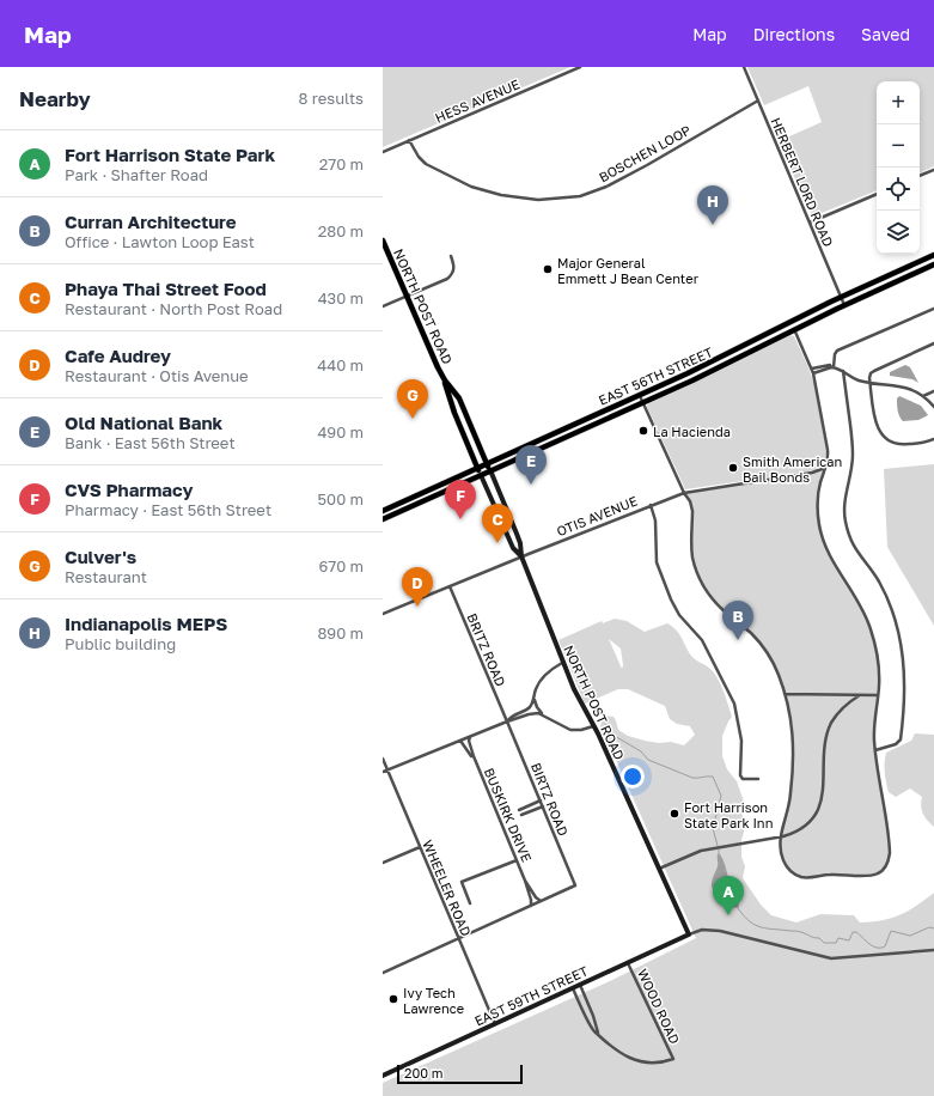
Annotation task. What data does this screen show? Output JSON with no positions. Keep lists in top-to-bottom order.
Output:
{
  "streets": {
    "main road": ["NORTH POST ROAD", "EAST 56TH STREET"],
    "street": [
      "HESS AVENUE",
      "BOSCHEN LOOP",
      "HERBERT LORD ROAD",
      "OTIS AVENUE",
      "BRITZ ROAD",
      "BIRTZ ROAD",
      "BUSKIRK DRIVE",
      "WHEELER ROAD",
      "EAST 59TH STREET",
      "WOOD ROAD"
    ]
  },
  "crossings": [
    ["HESS AVENUE", "BOSCHEN LOOP"],
    ["BOSCHEN LOOP", "HERBERT LORD ROAD"],
    ["HERBERT LORD ROAD", "EAST 56TH STREET"],
    ["NORTH POST ROAD", "EAST 56TH STREET"],
    ["NORTH POST ROAD", "OTIS AVENUE"],
    ["NORTH POST ROAD", "EAST 59TH STREET"],
    ["OTIS AVENUE", "BRITZ ROAD"],
    ["BRITZ ROAD", "BIRTZ ROAD"],
    ["BIRTZ ROAD", "BUSKIRK DRIVE"],
    ["WHEELER ROAD", "EAST 59TH STREET"],
    ["EAST 59TH STREET", "WOOD ROAD"]
  ],
  "places": [
    "Major General Emmett J Bean Center",
    "La Hacienda",
    "Smith American Bail Bonds",
    "Fort Harrison State Park Inn",
    "Ivy Tech Lawrence"
  ],
  "scale_bar": "200 m",
  "page": {
    "header": "Map",
    "nav": ["Map", "Directions", "Saved"],
    "heading": ["Nearby", "8 results"],
    "map_buttons": ["+", "−"],
    "list": [
      {
        "mark": "A",
        "name": "Fort Harrison State Park",
        "note": "Park · Shafter Road",
        "value": "270 m"
      },
      {
        "mark": "B",
        "name": "Curran Architecture",
        "note": "Office · Lawton Loop East",
        "value": "280 m"
      },
      {
        "mark": "C",
        "name": "Phaya Thai Street Food",
        "note": "Restaurant · North Post Road",
        "value": "430 m"
      },
      {
        "mark": "D",
        "name": "Cafe Audrey",
        "note": "Restaurant · Otis Avenue",
        "value": "440 m"
      },
      {
        "mark": "E",
        "name": "Old National Bank",
        "note": "Bank · East 56th Street",
        "value": "490 m"
      },
      {
        "mark": "F",
        "name": "CVS Pharmacy",
        "note": "Pharmacy · East 56th Street",
        "value": "500 m"
      },
      {
        "mark": "G",
        "name": "Culver's",
        "note": "Restaurant",
        "value": "670 m"
      },
      {
        "mark": "H",
        "name": "Indianapolis MEPS",
        "note": "Public building",
        "value": "890 m"
      }
    ],
    "pins": [
      "H",
      "G",
      "E",
      "F",
      "C",
      "D",
      "B",
      "A"
    ],
    "scale": "200 m"
  }
}
